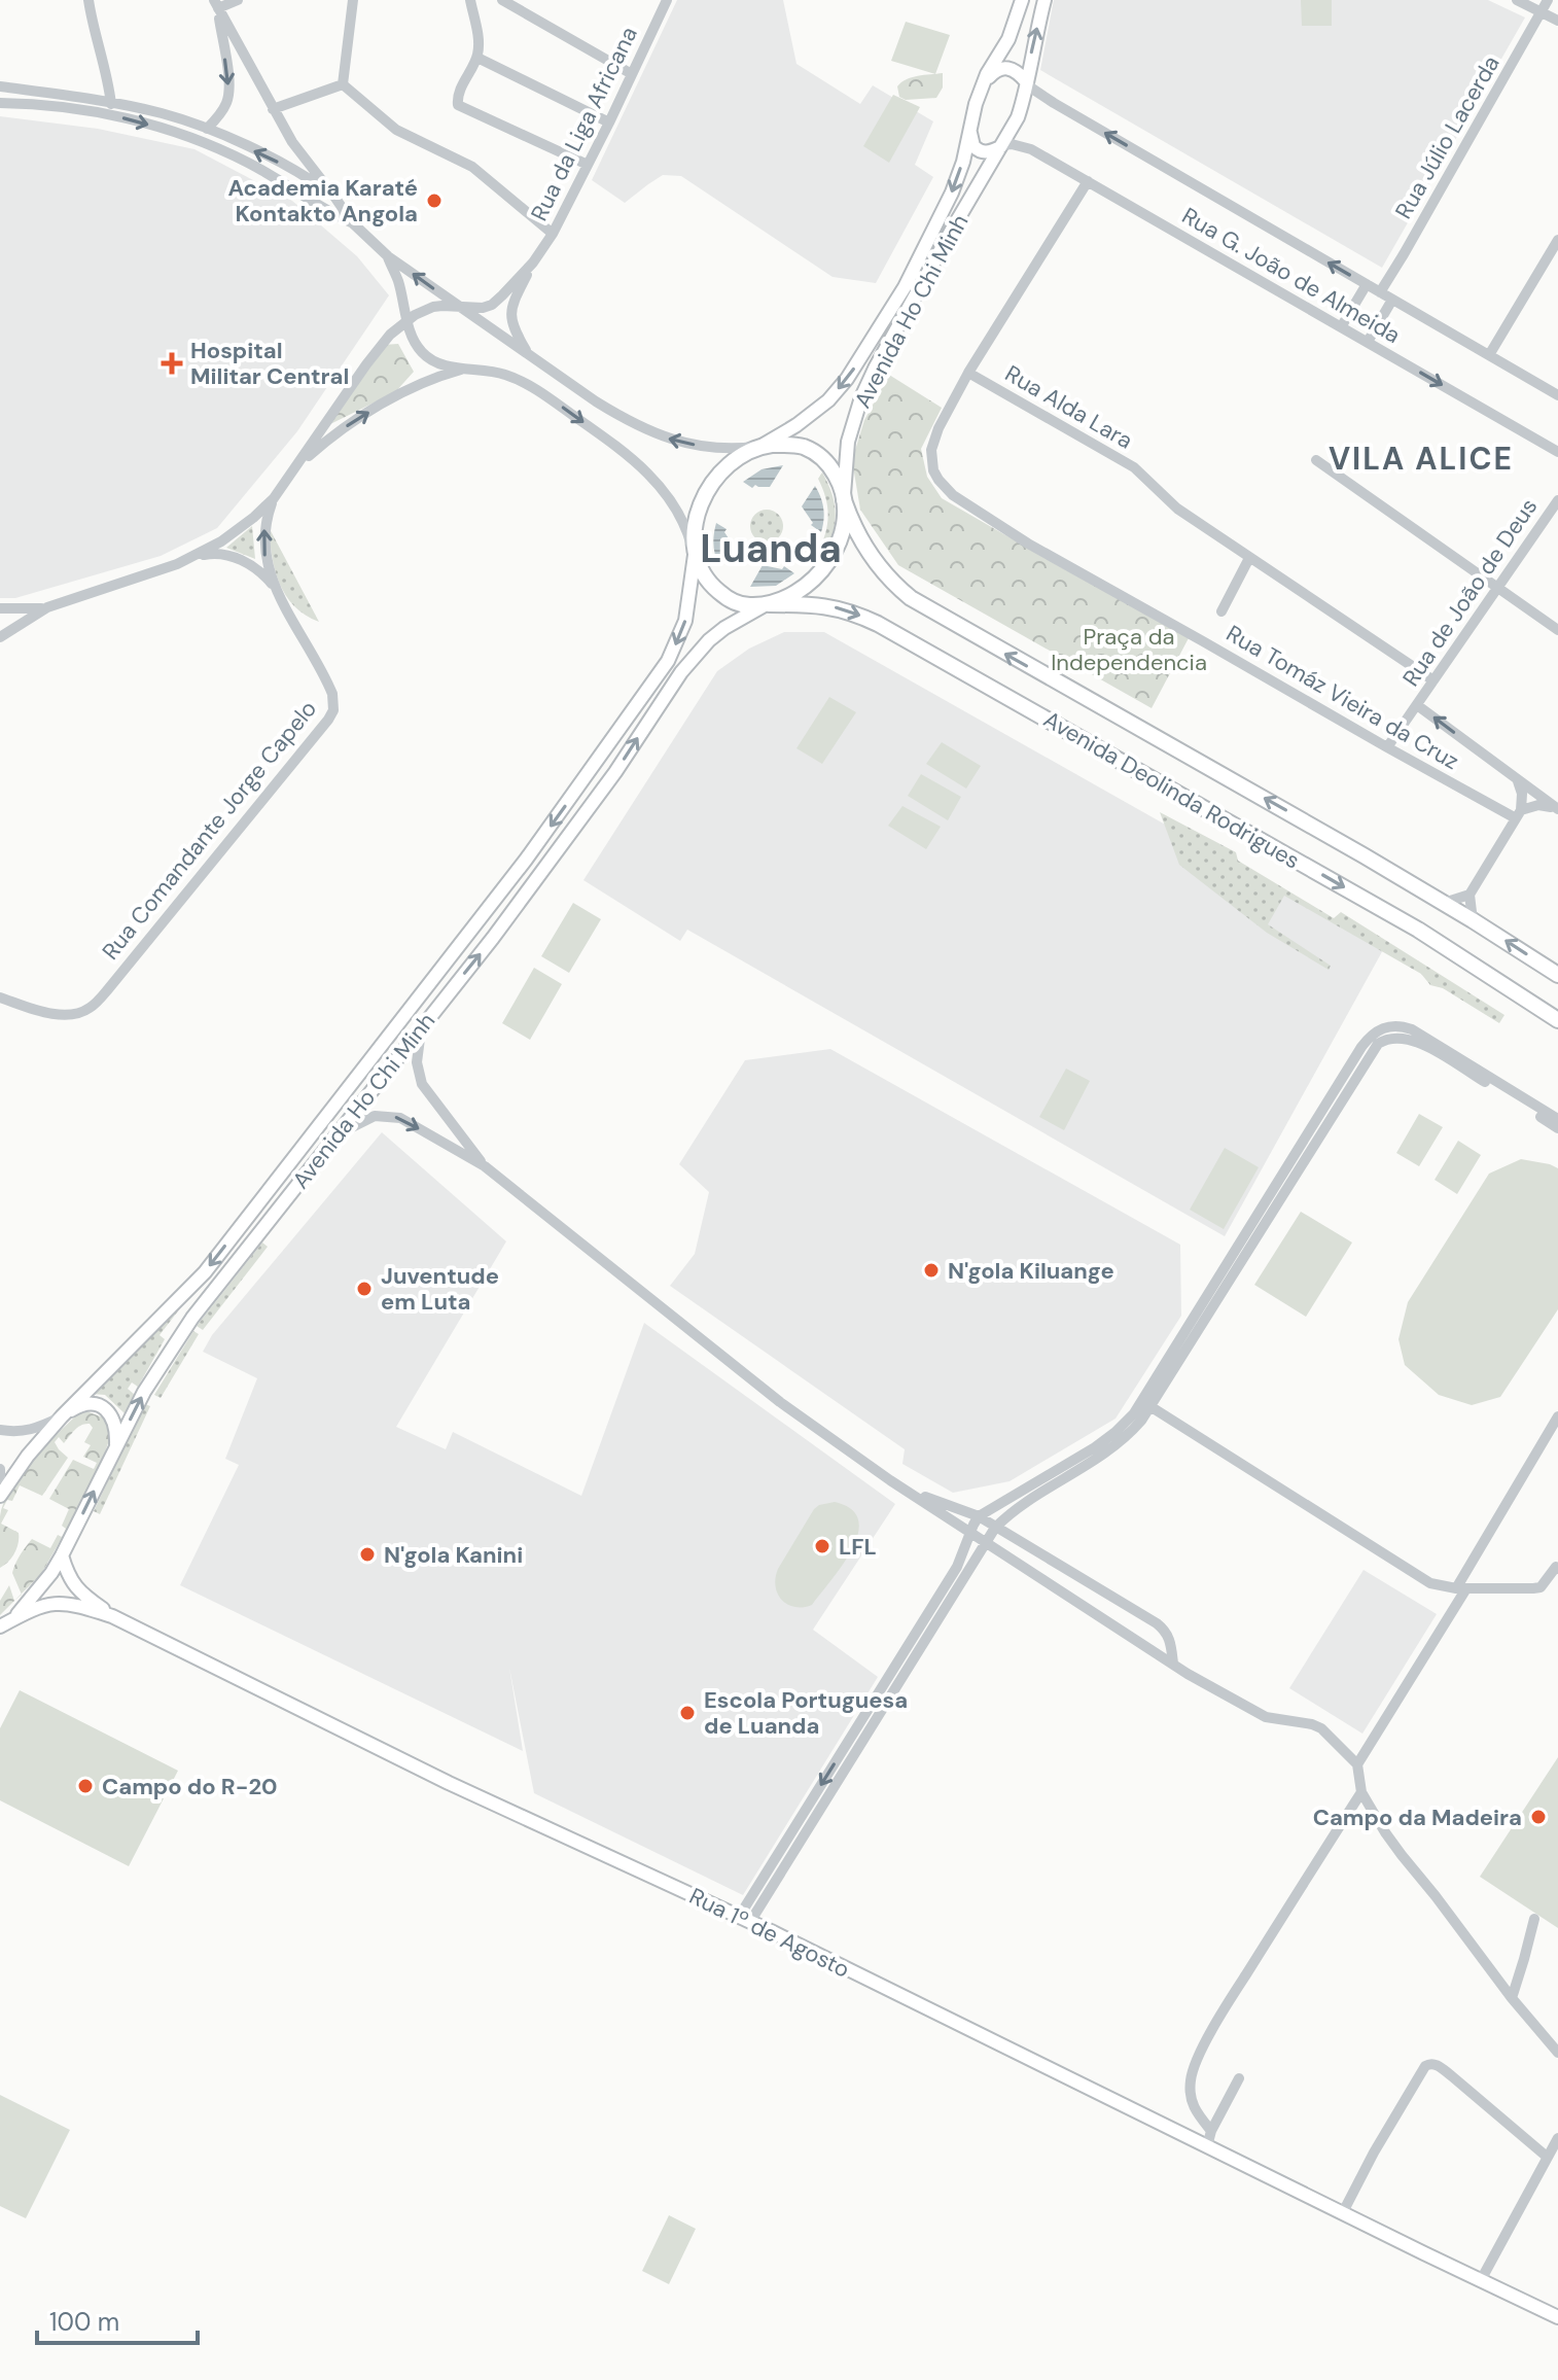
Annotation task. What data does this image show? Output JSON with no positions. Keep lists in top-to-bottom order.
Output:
{
  "streets": {
    "highway": ["Avenida Deolinda Rodrigues"],
    "main road": ["Avenida Ho Chi Minh", "Rua 1º de Agosto"],
    "street": [
      "Rua da Liga Africana",
      "Rua Júlio Lacerda",
      "Rua G. João de Almeida",
      "Rua Alda Lara",
      "Rua de João de Deus",
      "Rua Tomáz Vieira da Cruz",
      "Rua Comandante Jorge Capelo"
    ]
  },
  "crossings": [
    ["Rua Júlio Lacerda", "Rua G. João de Almeida"],
    ["Rua G. João de Almeida", "Avenida Ho Chi Minh"],
    ["Rua G. João de Almeida", "Rua Tomáz Vieira da Cruz"],
    ["Avenida Ho Chi Minh", "Avenida Deolinda Rodrigues"],
    ["Rua Alda Lara", "Rua de João de Deus"],
    ["Rua Alda Lara", "Rua Tomáz Vieira da Cruz"],
    ["Rua de João de Deus", "Rua Tomáz Vieira da Cruz"]
  ],
  "districts": ["VILA ALICE", "Luanda"],
  "parks": ["Praça da Independencia"],
  "places": {
    "other": [
      "Academia Karaté Kontakto Angola",
      "N'gola Kiluange",
      "Juventude em Luta",
      "LFL",
      "N'gola Kanini",
      "Escola Portuguesa de Luanda",
      "Campo do R-20",
      "Campo da Madeira"
    ],
    "health": ["Hospital Militar Central"]
  },
  "scale_bar": "100 m"
}
